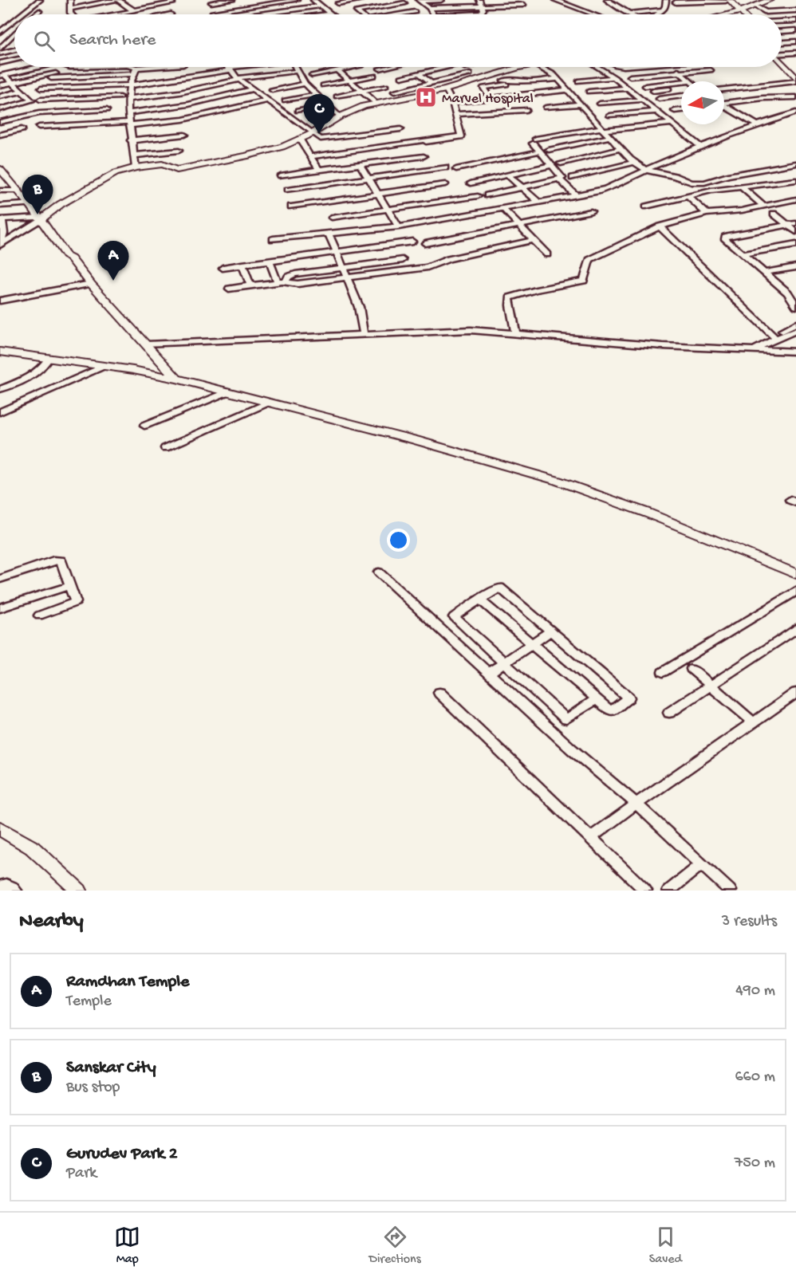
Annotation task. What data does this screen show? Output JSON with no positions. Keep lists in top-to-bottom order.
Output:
{
  "places": {
    "hospital": ["Marvel Hospital"]
  },
  "north": "left",
  "page": {
    "search": "Search here",
    "pins": ["C", "B", "A"],
    "heading": ["Nearby", "3 results"],
    "list": [
      {
        "mark": "A",
        "name": "Ramdhan Temple",
        "note": "Temple",
        "value": "490 m"
      },
      {
        "mark": "B",
        "name": "Sanskar City",
        "note": "Bus stop",
        "value": "660 m"
      },
      {
        "mark": "C",
        "name": "Gurudev Park 2",
        "note": "Park",
        "value": "750 m"
      }
    ],
    "nav": ["Map", "Directions", "Saved"]
  }
}
